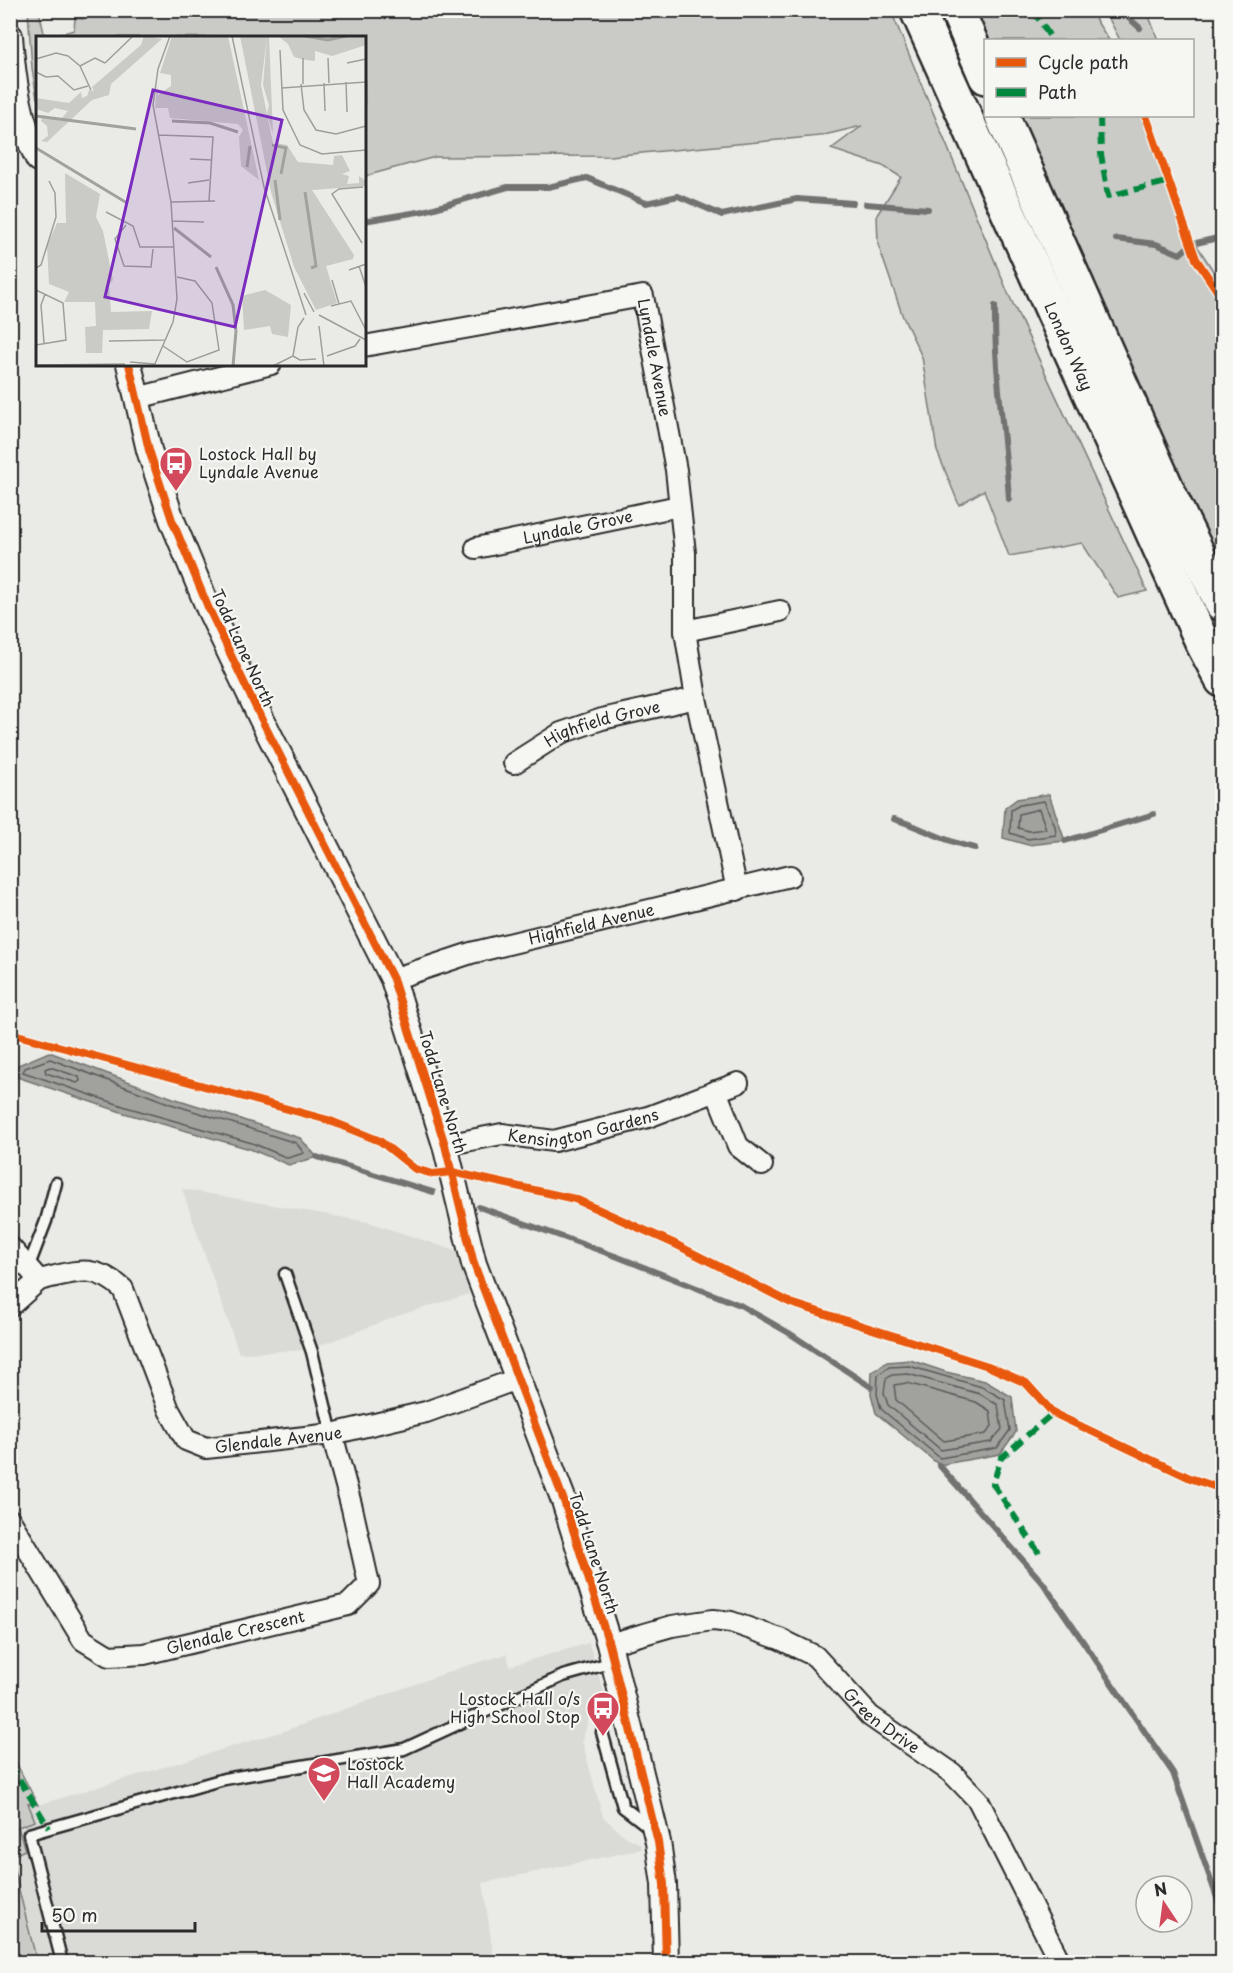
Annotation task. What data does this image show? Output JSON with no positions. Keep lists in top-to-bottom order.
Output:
{
  "streets": {
    "highway": ["London Way"],
    "street": [
      "Lyndale Avenue",
      "Lyndale Grove",
      "Todd Lane North",
      "Highfield Grove",
      "Highfield Avenue",
      "Kensington Gardens",
      "Glendale Avenue",
      "Glendale Crescent",
      "Green Drive"
    ]
  },
  "crossings": [
    ["Lyndale Avenue", "Lyndale Grove"],
    ["Lyndale Avenue", "Highfield Grove"],
    ["Lyndale Avenue", "Highfield Avenue"],
    ["Todd Lane North", "Highfield Avenue"],
    ["Todd Lane North", "Kensington Gardens"],
    ["Todd Lane North", "Glendale Avenue"],
    ["Todd Lane North", "Green Drive"],
    ["Glendale Avenue", "Glendale Crescent"]
  ],
  "places": {
    "bus stop": ["Lostock Hall by Lyndale Avenue", "Lostock Hall o/s High School Stop"],
    "school or university": ["Lostock Hall Academy"]
  },
  "legend": ["Cycle path", "Path"],
  "scale_bar": "50 m",
  "north": "top"
}
